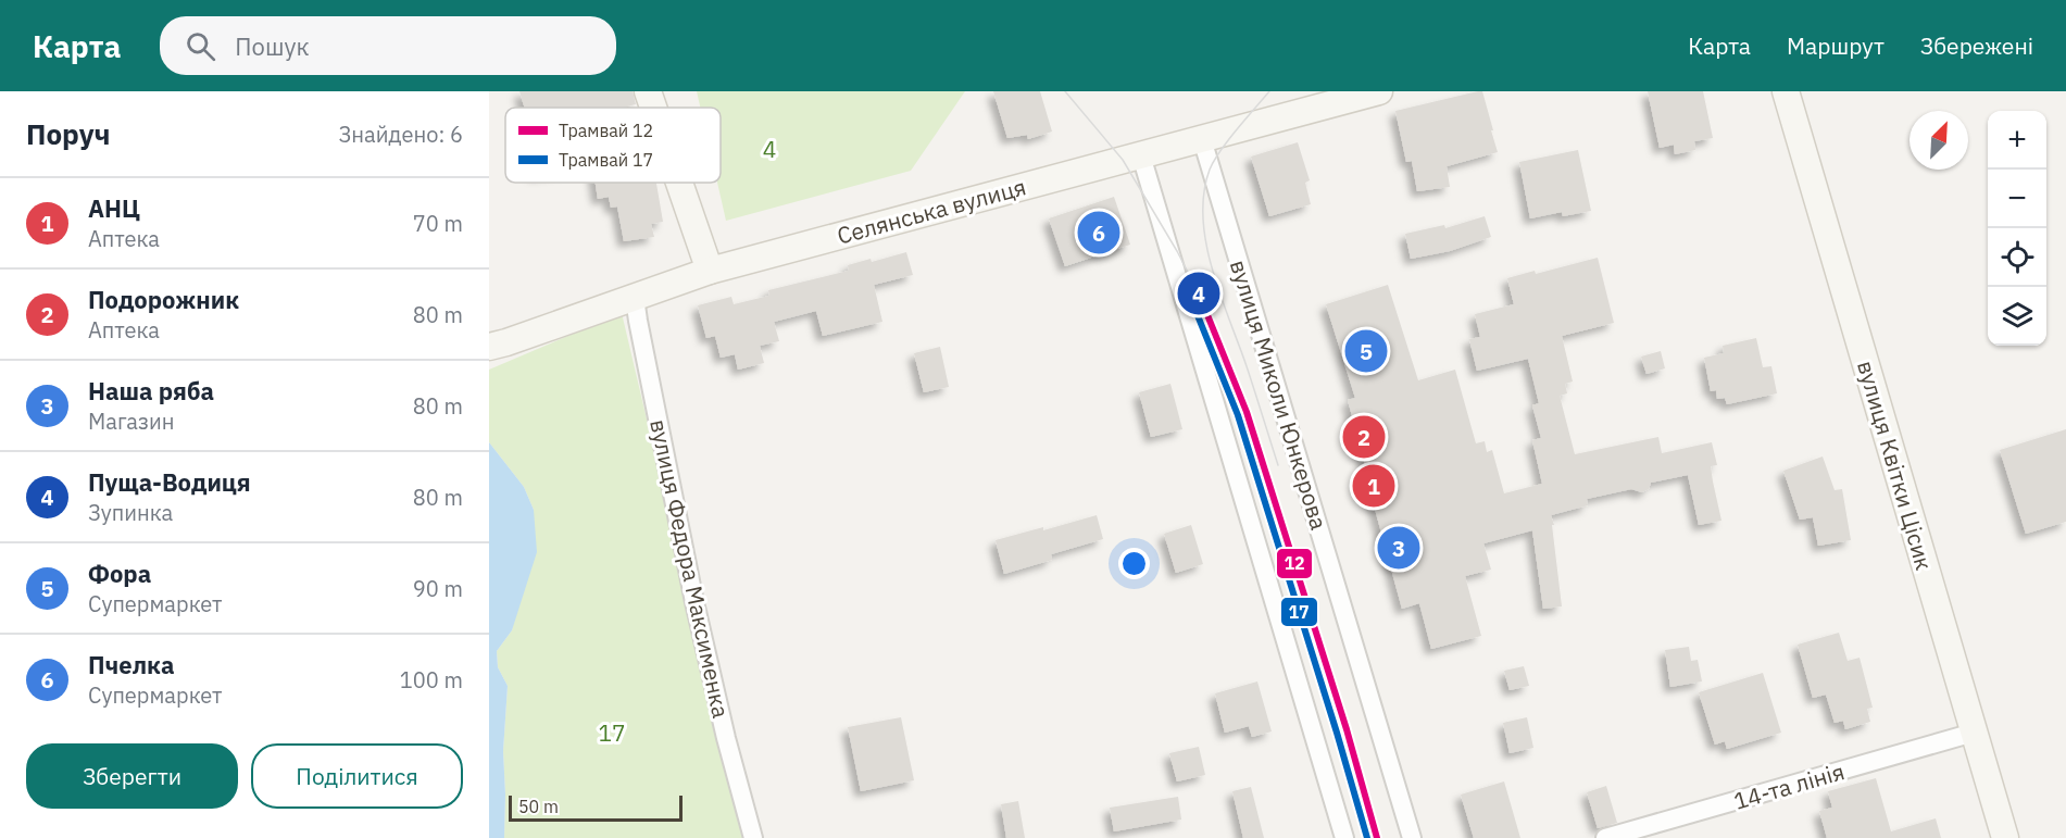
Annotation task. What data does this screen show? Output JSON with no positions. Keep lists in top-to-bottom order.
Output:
{
  "streets": {
    "street": [
      "Селянська вулиця",
      "вулиця Миколи Юнкерова",
      "вулиця Квітки Цісик",
      "вулиця Федора Максименка",
      "14-та лінія"
    ]
  },
  "crossings": [
    ["Селянська вулиця", "вулиця Миколи Юнкерова"],
    ["Селянська вулиця", "вулиця Федора Максименка"],
    ["вулиця Квітки Цісик", "14-та лінія"]
  ],
  "parks": ["4", "17"],
  "lines": ["tram line 12", "tram line 17"],
  "legend": ["Трамвай 12", "Трамвай 17"],
  "scale_bar": "50 m",
  "north": "top right",
  "page": {
    "header": "Карта",
    "search": "Пошук",
    "nav": ["Карта", "Маршрут", "Збережені"],
    "heading": ["Поруч", "Знайдено: 6"],
    "map_buttons": ["+", "−"],
    "list": [
      {
        "mark": "1",
        "name": "АНЦ",
        "note": "Аптека",
        "value": "70 m"
      },
      {
        "mark": "2",
        "name": "Подорожник",
        "note": "Аптека",
        "value": "80 m"
      },
      {
        "mark": "3",
        "name": "Наша ряба",
        "note": "Магазин",
        "value": "80 m"
      },
      {
        "mark": "4",
        "name": "Пуща-Водиця",
        "note": "Зупинка",
        "value": "80 m"
      },
      {
        "mark": "5",
        "name": "Фора",
        "note": "Супермаркет",
        "value": "90 m"
      },
      {
        "mark": "6",
        "name": "Пчелка",
        "note": "Супермаркет",
        "value": "100 m"
      }
    ],
    "pins": [
      "6",
      "4",
      "5",
      "2",
      "1",
      "3"
    ],
    "buttons": ["Зберегти", "Поділитися"],
    "scale": "50 m"
  }
}
